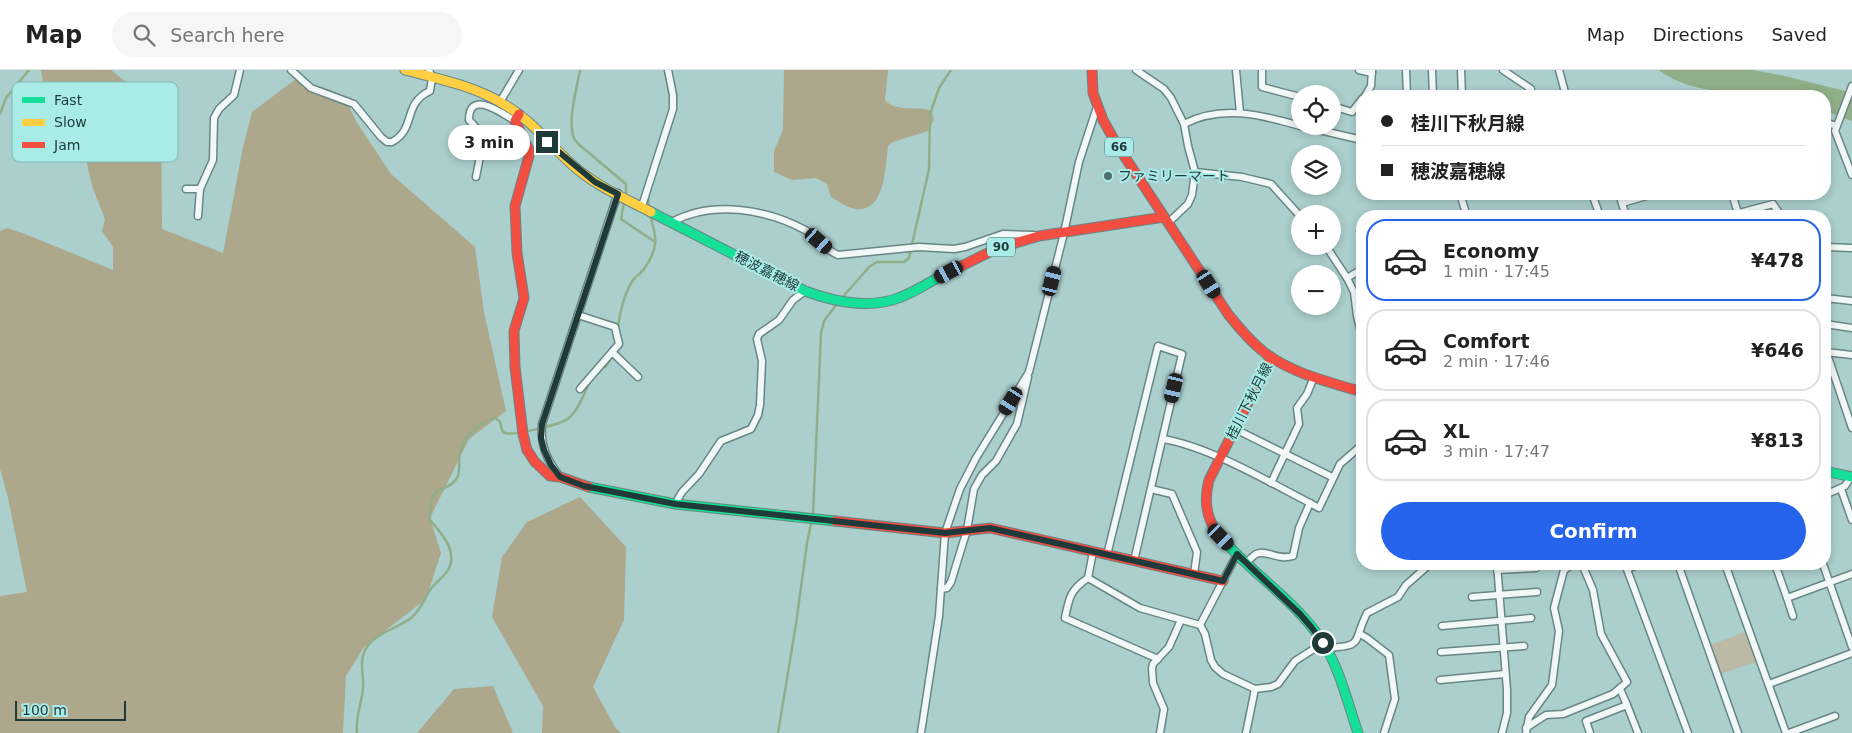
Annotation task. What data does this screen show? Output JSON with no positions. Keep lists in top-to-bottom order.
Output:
{
  "streets": {
    "main road": [
      "66",
      "90",
      "穂波嘉穂線",
      "桂川下秋月線"
    ]
  },
  "crossings": [
    ["穂波嘉穂線", "桂川下秋月線"]
  ],
  "places": ["ファミリーマート"],
  "legend": ["Fast", "Slow", "Jam"],
  "scale_bar": "100 m",
  "page": {
    "header": "Map",
    "search": "Search here",
    "nav": ["Map", "Directions", "Saved"],
    "map_buttons": ["+", "−"],
    "banner": ["桂川下秋月線", "穂波嘉穂線"],
    "bubble": "3 min",
    "list": [
      {
        "name": "Economy",
        "note": "1 min · 17:45",
        "value": "¥478"
      },
      {
        "name": "Comfort",
        "note": "2 min · 17:46",
        "value": "¥646"
      },
      {
        "name": "XL",
        "note": "3 min · 17:47",
        "value": "¥813"
      }
    ],
    "buttons": "Confirm",
    "scale": "100 m"
  }
}
